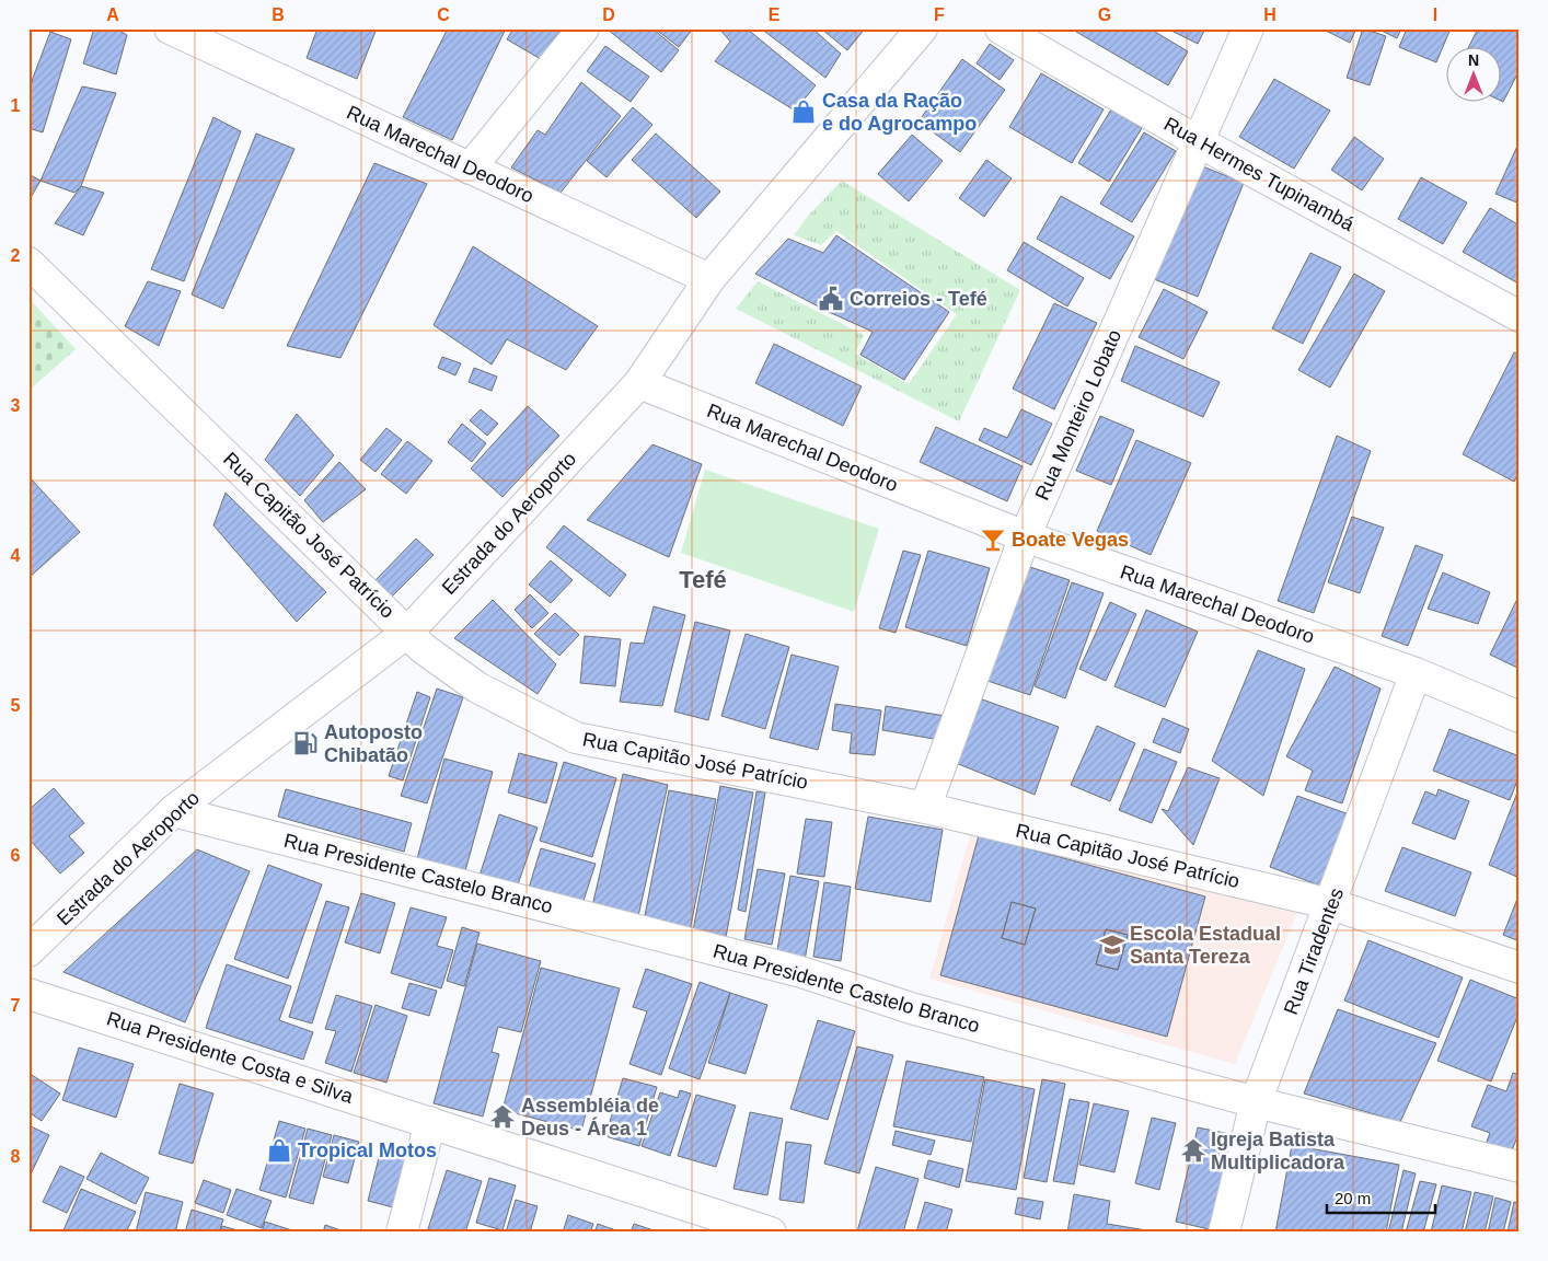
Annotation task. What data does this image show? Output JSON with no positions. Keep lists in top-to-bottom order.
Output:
{
  "streets": {
    "street": [
      "Rua Marechal Deodoro",
      "Rua Hermes Tupinambá",
      "Rua Monteiro Lobato",
      "Estrada do Aeroporto",
      "Rua Capitão José Patrício",
      "Rua Presidente Castelo Branco",
      "Rua Tiradentes",
      "Rua Presidente Costa e Silva"
    ]
  },
  "crossings": [
    ["Rua Marechal Deodoro", "Rua Monteiro Lobato"],
    ["Rua Marechal Deodoro", "Estrada do Aeroporto"],
    ["Rua Marechal Deodoro", "Rua Tiradentes"],
    ["Rua Hermes Tupinambá", "Rua Monteiro Lobato"],
    ["Rua Monteiro Lobato", "Rua Capitão José Patrício"],
    ["Estrada do Aeroporto", "Rua Capitão José Patrício"],
    ["Estrada do Aeroporto", "Rua Presidente Castelo Branco"],
    ["Rua Capitão José Patrício", "Rua Tiradentes"],
    ["Rua Presidente Castelo Branco", "Rua Tiradentes"]
  ],
  "districts": ["Tefé"],
  "places": {
    "shop": ["Casa da Ração e do Agrocampo", "Tropical Motos"],
    "public building": ["Correios - Tefé"],
    "bar": ["Boate Vegas"],
    "fuel station": ["Autoposto Chibatão"],
    "school or university": ["Escola Estadual Santa Tereza"],
    "temple": ["Assembléia de Deus - Área 1", "Igreja Batista Multiplicadora"]
  },
  "scale_bar": "20 m",
  "north": "top",
  "grid": {
    "columns": [
      "A",
      "B",
      "C",
      "D",
      "E",
      "F",
      "G",
      "H",
      "I"
    ],
    "rows": [
      "1",
      "2",
      "3",
      "4",
      "5",
      "6",
      "7",
      "8"
    ]
  }
}
